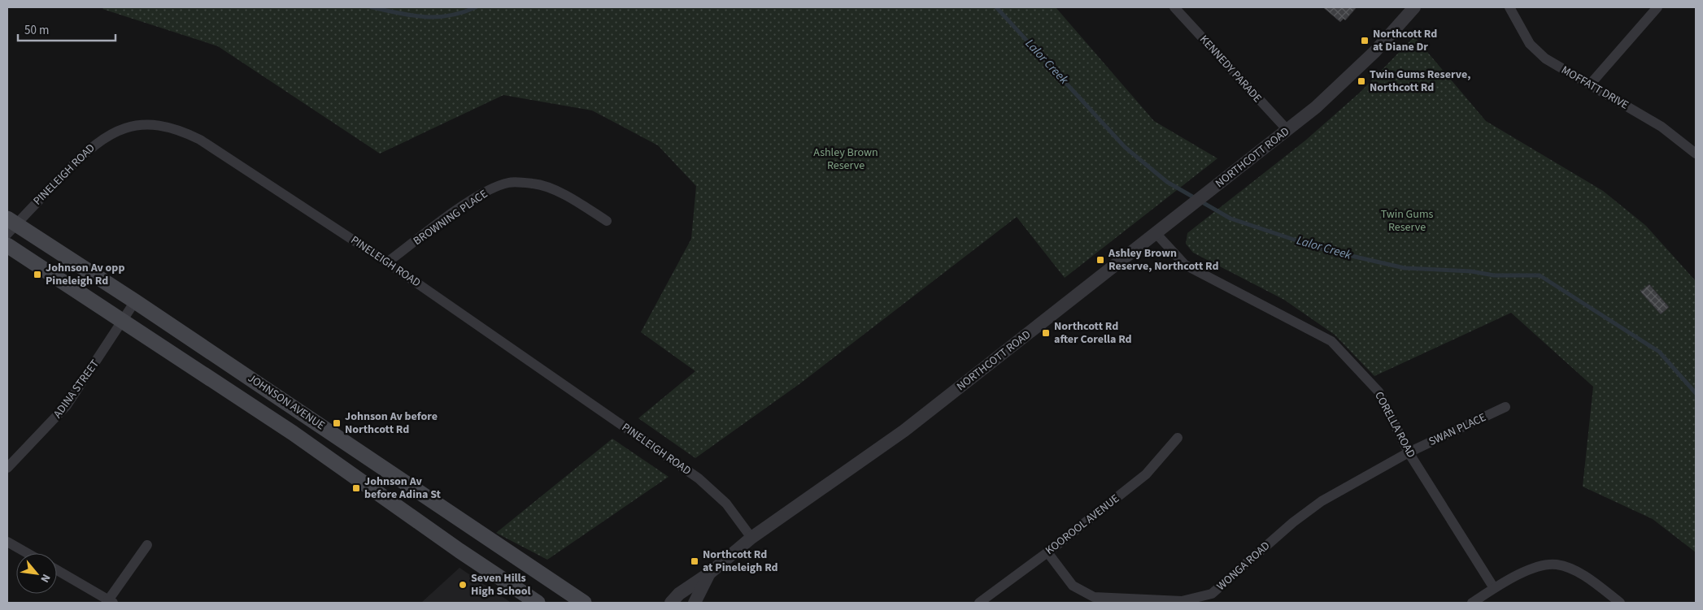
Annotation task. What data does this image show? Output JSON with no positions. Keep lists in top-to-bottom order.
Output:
{
  "streets": {
    "main road": ["JOHNSON AVENUE"],
    "street": [
      "KENNEDY PARADE",
      "MOFFATT DRIVE",
      "NORTHCOTT ROAD",
      "PINELEIGH ROAD",
      "BROWNING PLACE",
      "ADINA STREET",
      "CORELLA ROAD",
      "SWAN PLACE",
      "KOOROOL AVENUE",
      "WONGA ROAD"
    ]
  },
  "crossings": [
    ["KENNEDY PARADE", "NORTHCOTT ROAD"],
    ["NORTHCOTT ROAD", "PINELEIGH ROAD"],
    ["NORTHCOTT ROAD", "CORELLA ROAD"],
    ["PINELEIGH ROAD", "BROWNING PLACE"],
    ["PINELEIGH ROAD", "JOHNSON AVENUE"],
    ["ADINA STREET", "JOHNSON AVENUE"],
    ["CORELLA ROAD", "SWAN PLACE"],
    ["CORELLA ROAD", "WONGA ROAD"],
    ["SWAN PLACE", "WONGA ROAD"],
    ["KOOROOL AVENUE", "WONGA ROAD"]
  ],
  "water": ["Lalor Creek"],
  "parks": ["Ashley Brown Reserve", "Twin Gums Reserve"],
  "places": {
    "transit": [
      "Northcott Rd at Diane Dr",
      "Twin Gums Reserve, Northcott Rd",
      "Ashley Brown Reserve, Northcott Rd",
      "Johnson Av opp Pineleigh Rd",
      "Northcott Rd after Corella Rd",
      "Johnson Av before Northcott Rd",
      "Johnson Av before Adina St",
      "Northcott Rd at Pineleigh Rd"
    ],
    "other": ["Seven Hills High School"]
  },
  "scale_bar": "50 m",
  "north": "bottom right"
}
